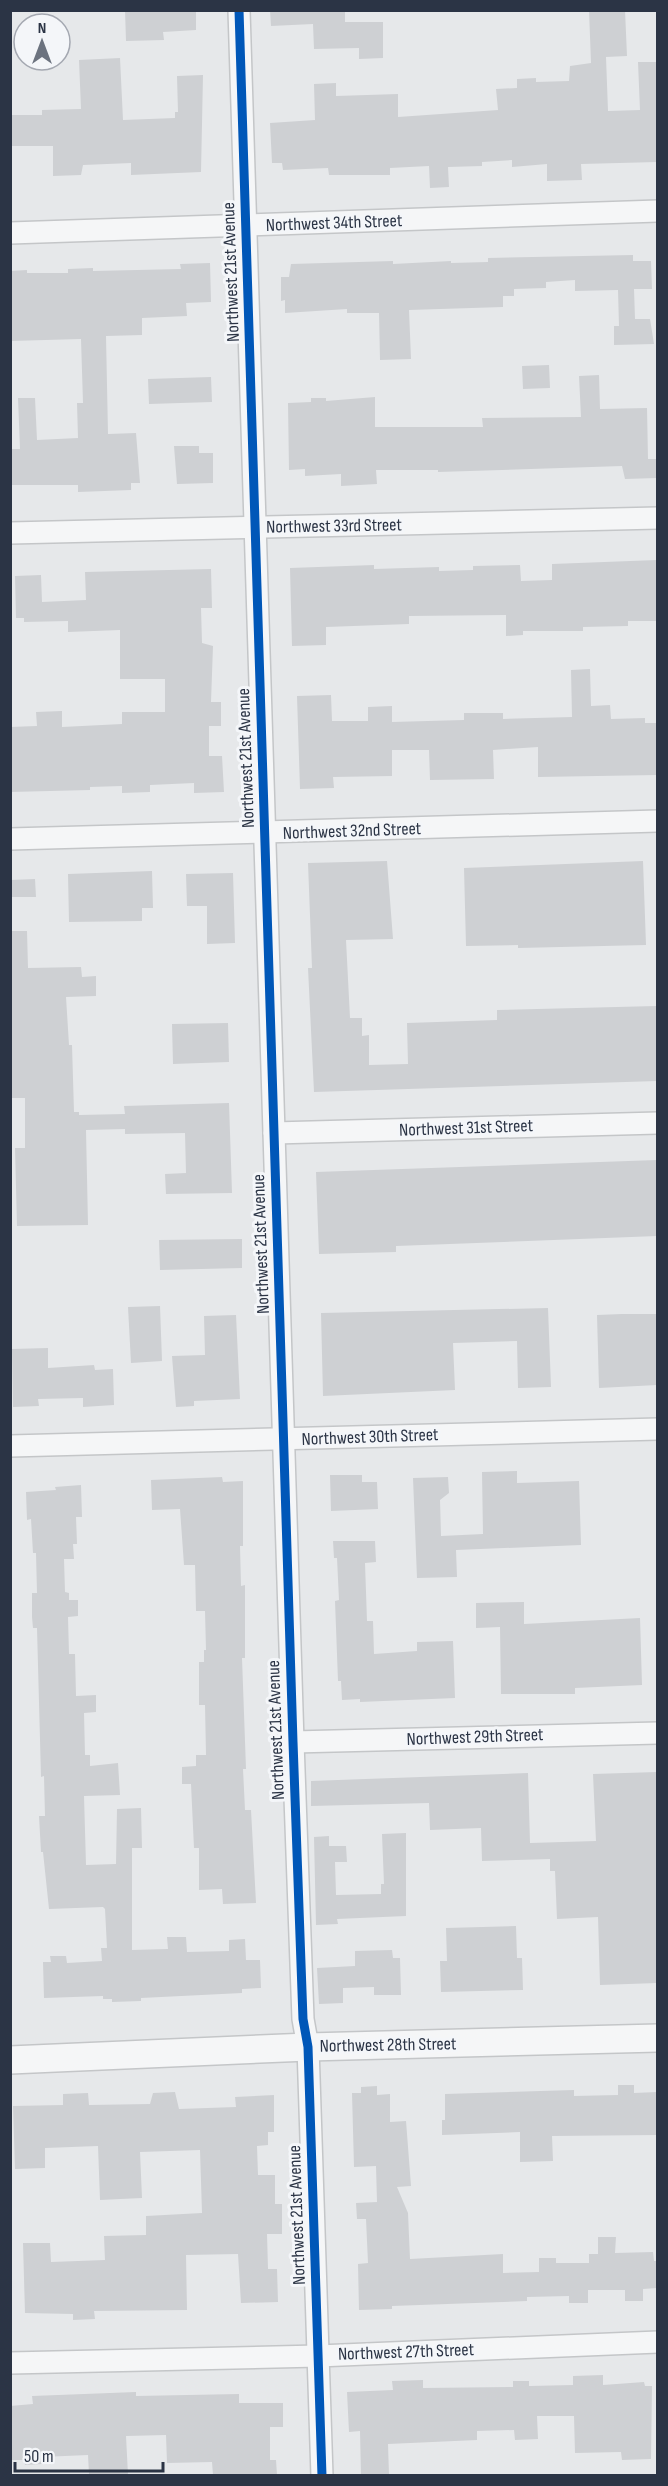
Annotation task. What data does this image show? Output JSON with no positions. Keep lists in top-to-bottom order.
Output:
{
  "streets": {
    "street": [
      "Northwest 34th Street",
      "Northwest 21st Avenue",
      "Northwest 33rd Street",
      "Northwest 32nd Street",
      "Northwest 31st Street",
      "Northwest 30th Street",
      "Northwest 29th Street",
      "Northwest 28th Street",
      "Northwest 27th Street"
    ]
  },
  "crossings": [
    ["Northwest 34th Street", "Northwest 21st Avenue"],
    ["Northwest 21st Avenue", "Northwest 33rd Street"],
    ["Northwest 21st Avenue", "Northwest 32nd Street"],
    ["Northwest 21st Avenue", "Northwest 31st Street"],
    ["Northwest 21st Avenue", "Northwest 30th Street"],
    ["Northwest 21st Avenue", "Northwest 29th Street"],
    ["Northwest 21st Avenue", "Northwest 28th Street"],
    ["Northwest 21st Avenue", "Northwest 27th Street"]
  ],
  "scale_bar": "50 m",
  "north": "top"
}
